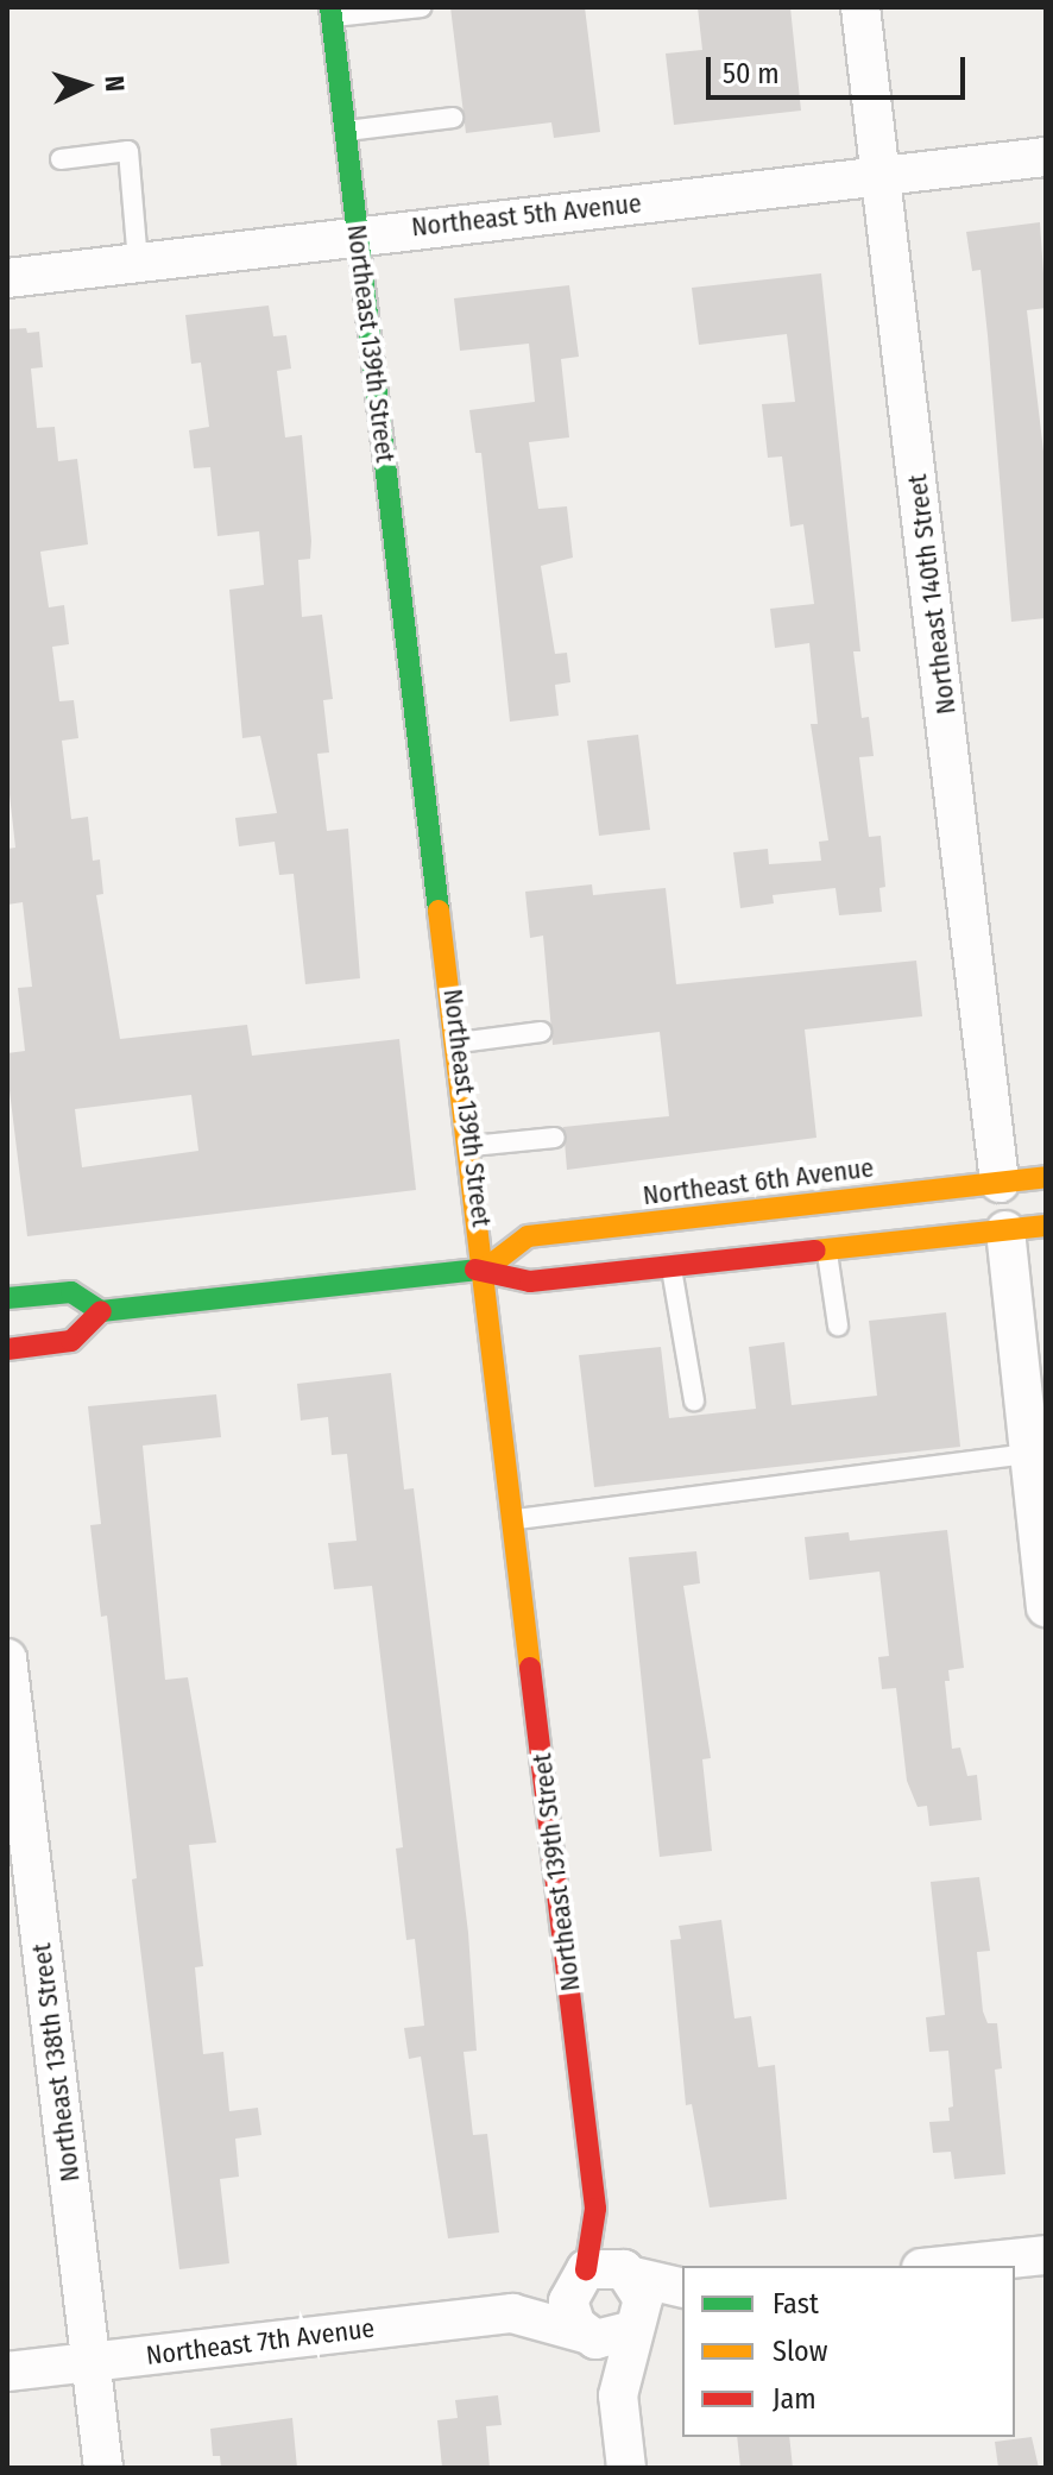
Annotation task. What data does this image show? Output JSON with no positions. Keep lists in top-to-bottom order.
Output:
{
  "streets": {
    "street": [
      "Northeast 5th Avenue",
      "Northeast 139th Street",
      "Northeast 140th Street",
      "Northeast 6th Avenue",
      "Northeast 138th Street",
      "Northeast 7th Avenue"
    ]
  },
  "crossings": [
    ["Northeast 5th Avenue", "Northeast 139th Street"],
    ["Northeast 5th Avenue", "Northeast 140th Street"],
    ["Northeast 139th Street", "Northeast 6th Avenue"],
    ["Northeast 139th Street", "Northeast 7th Avenue"],
    ["Northeast 140th Street", "Northeast 6th Avenue"],
    ["Northeast 138th Street", "Northeast 7th Avenue"]
  ],
  "legend": ["Fast", "Slow", "Jam"],
  "scale_bar": "50 m",
  "north": "right"
}
